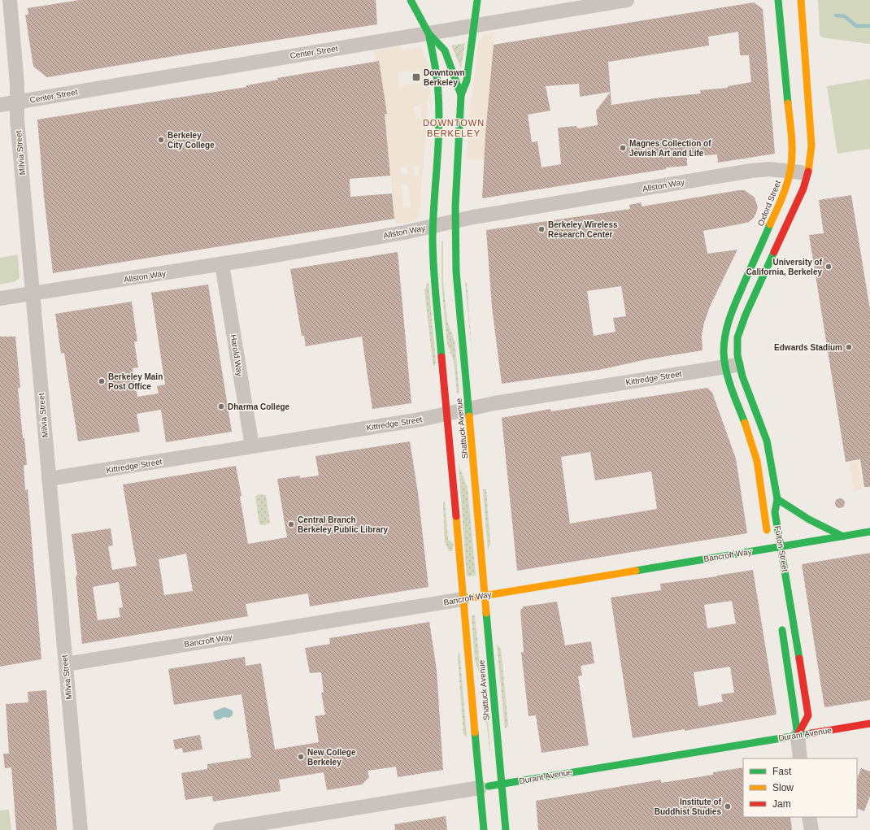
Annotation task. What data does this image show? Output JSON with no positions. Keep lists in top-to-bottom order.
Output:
{
  "streets": {
    "main road": [
      "Oxford Street",
      "Shattuck Avenue",
      "Fulton Street",
      "Bancroft Way",
      "Durant Avenue"
    ],
    "street": [
      "Center Street",
      "Milvia Street",
      "Allston Way",
      "Harold Way",
      "Kittredge Street"
    ]
  },
  "crossings": [
    ["Center Street", "Milvia Street"],
    ["Center Street", "Shattuck Avenue"],
    ["Milvia Street", "Allston Way"],
    ["Milvia Street", "Kittredge Street"],
    ["Milvia Street", "Bancroft Way"],
    ["Allston Way", "Oxford Street"],
    ["Allston Way", "Harold Way"],
    ["Allston Way", "Shattuck Avenue"],
    ["Oxford Street", "Kittredge Street"],
    ["Oxford Street", "Fulton Street"],
    ["Harold Way", "Kittredge Street"],
    ["Kittredge Street", "Shattuck Avenue"],
    ["Kittredge Street", "Fulton Street"],
    ["Shattuck Avenue", "Bancroft Way"],
    ["Shattuck Avenue", "Durant Avenue"],
    ["Fulton Street", "Bancroft Way"],
    ["Fulton Street", "Durant Avenue"]
  ],
  "districts": ["DOWNTOWN BERKELEY"],
  "places": {
    "transit": ["Downtown Berkeley"],
    "other": [
      "Berkeley City College",
      "Magnes Collection of Jewish Art and Life",
      "Berkeley Wireless Research Center",
      "University of California, Berkeley",
      "Edwards Stadium",
      "Berkeley Main Post Office",
      "Dharma College",
      "Central Branch Berkeley Public Library",
      "New College Berkeley",
      "Institute of Buddhist Studies"
    ]
  },
  "legend": ["Fast", "Slow", "Jam"]
}
